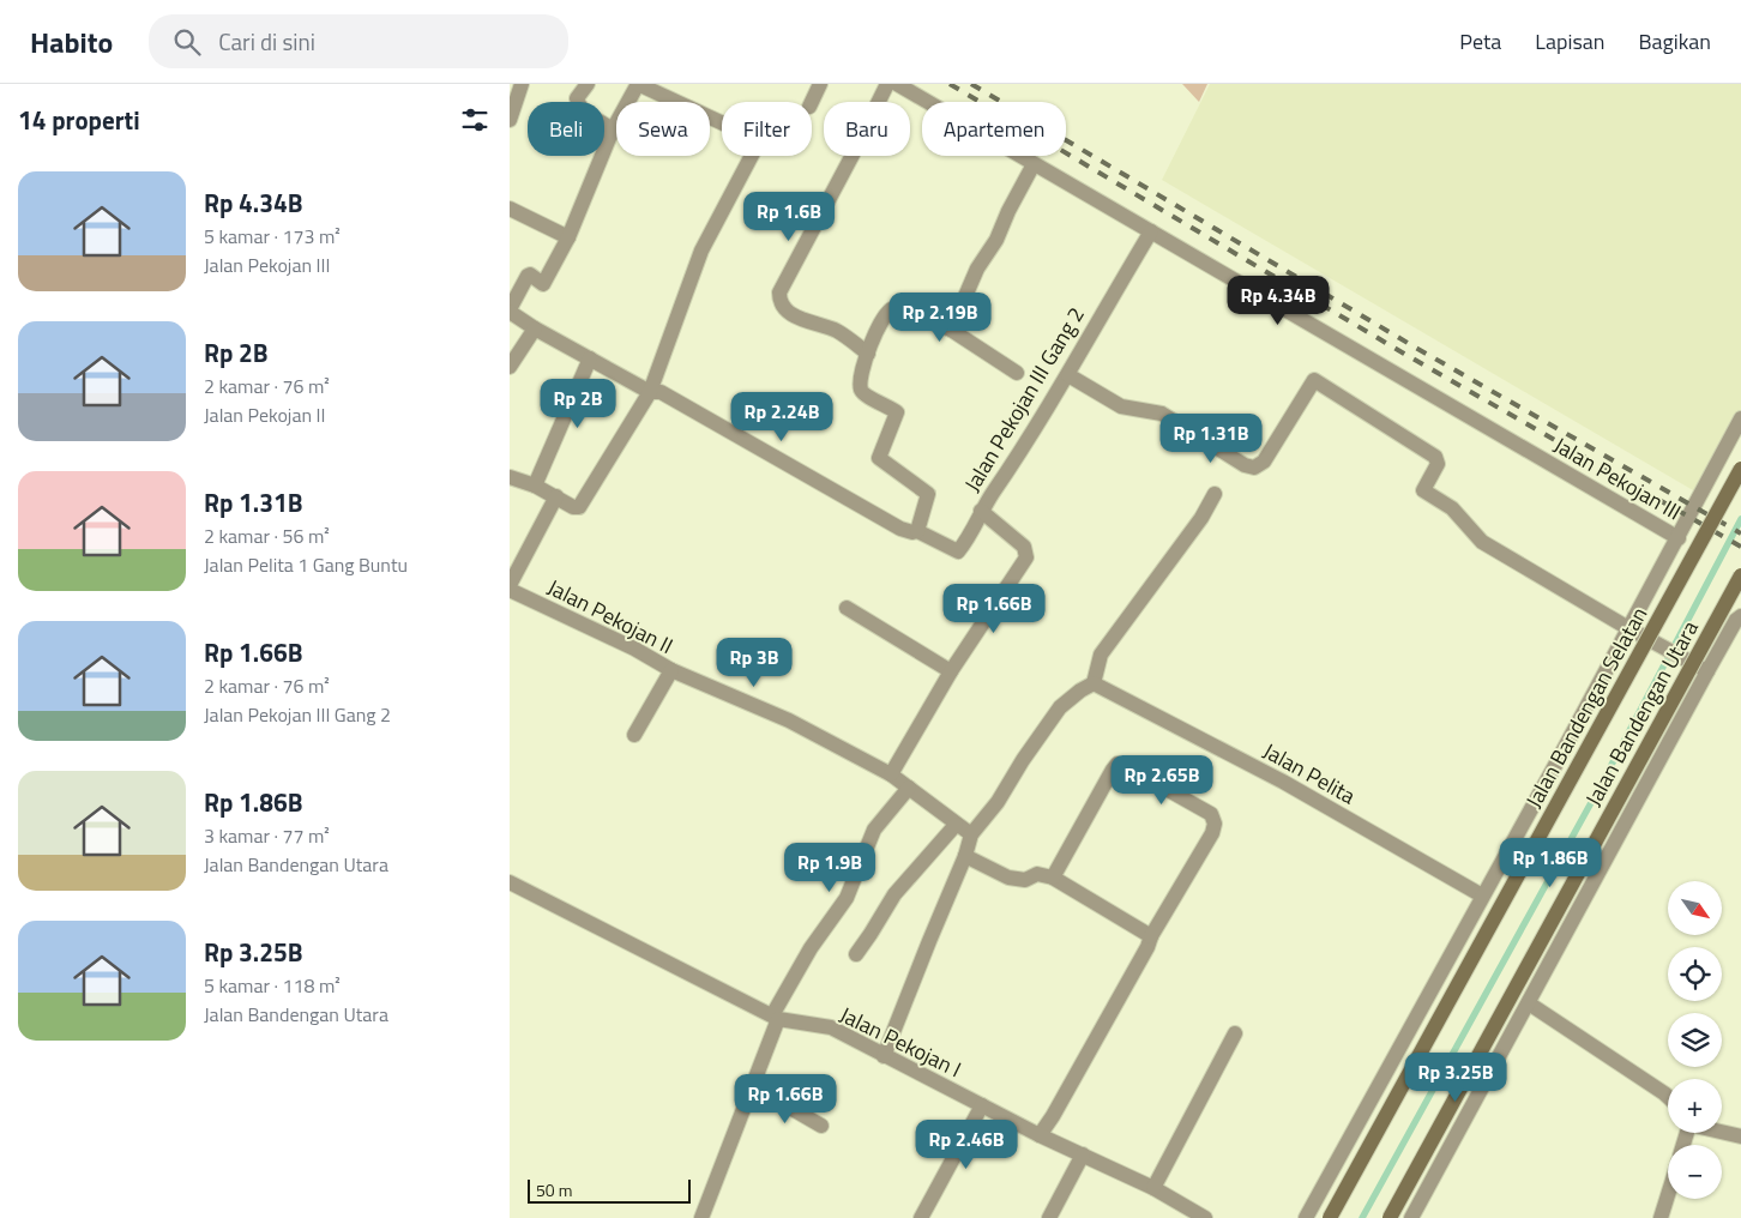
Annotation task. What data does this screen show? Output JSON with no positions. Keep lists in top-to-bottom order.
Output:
{
  "streets": {
    "main road": ["Jalan Bandengan Selatan", "Jalan Bandengan Utara"],
    "street": [
      "Jalan Pekojan III Gang 2",
      "Jalan Pekojan III",
      "Jalan Pekojan II",
      "Jalan Pelita",
      "Jalan Pekojan I"
    ]
  },
  "crossings": [
    ["Jalan Pekojan III Gang 2", "Jalan Pekojan III"],
    ["Jalan Pekojan III", "Jalan Pelita"]
  ],
  "scale_bar": "50 m",
  "north": "bottom right",
  "page": {
    "header": "Habito",
    "search": "Cari di sini",
    "nav": ["Peta", "Lapisan", "Bagikan"],
    "heading": "14 properti",
    "chip": [
      "Beli",
      "Sewa",
      "Filter",
      "Baru",
      "Apartemen"
    ],
    "list": [
      {
        "name": "Rp 4.34B",
        "note": "5 kamar · 173 m² · Jalan Pekojan III"
      },
      {
        "name": "Rp 2B",
        "note": "2 kamar · 76 m² · Jalan Pekojan II"
      },
      {
        "name": "Rp 1.31B",
        "note": "2 kamar · 56 m² · Jalan Pelita 1 Gang Buntu"
      },
      {
        "name": "Rp 1.66B",
        "note": "2 kamar · 76 m² · Jalan Pekojan III Gang 2"
      },
      {
        "name": "Rp 1.86B",
        "note": "3 kamar · 77 m² · Jalan Bandengan Utara"
      },
      {
        "name": "Rp 3.25B",
        "note": "5 kamar · 118 m² · Jalan Bandengan Utara"
      }
    ],
    "price": [
      "Rp 1.6B",
      "Rp 4.34B",
      "Rp 2.19B",
      "Rp 2B",
      "Rp 2.24B",
      "Rp 1.31B",
      "Rp 1.66B",
      "Rp 3B",
      "Rp 2.65B",
      "Rp 1.86B",
      "Rp 1.9B",
      "Rp 3.25B",
      "Rp 1.66B",
      "Rp 2.46B"
    ],
    "map_buttons": ["+", "−"],
    "scale": "50 m"
  }
}
